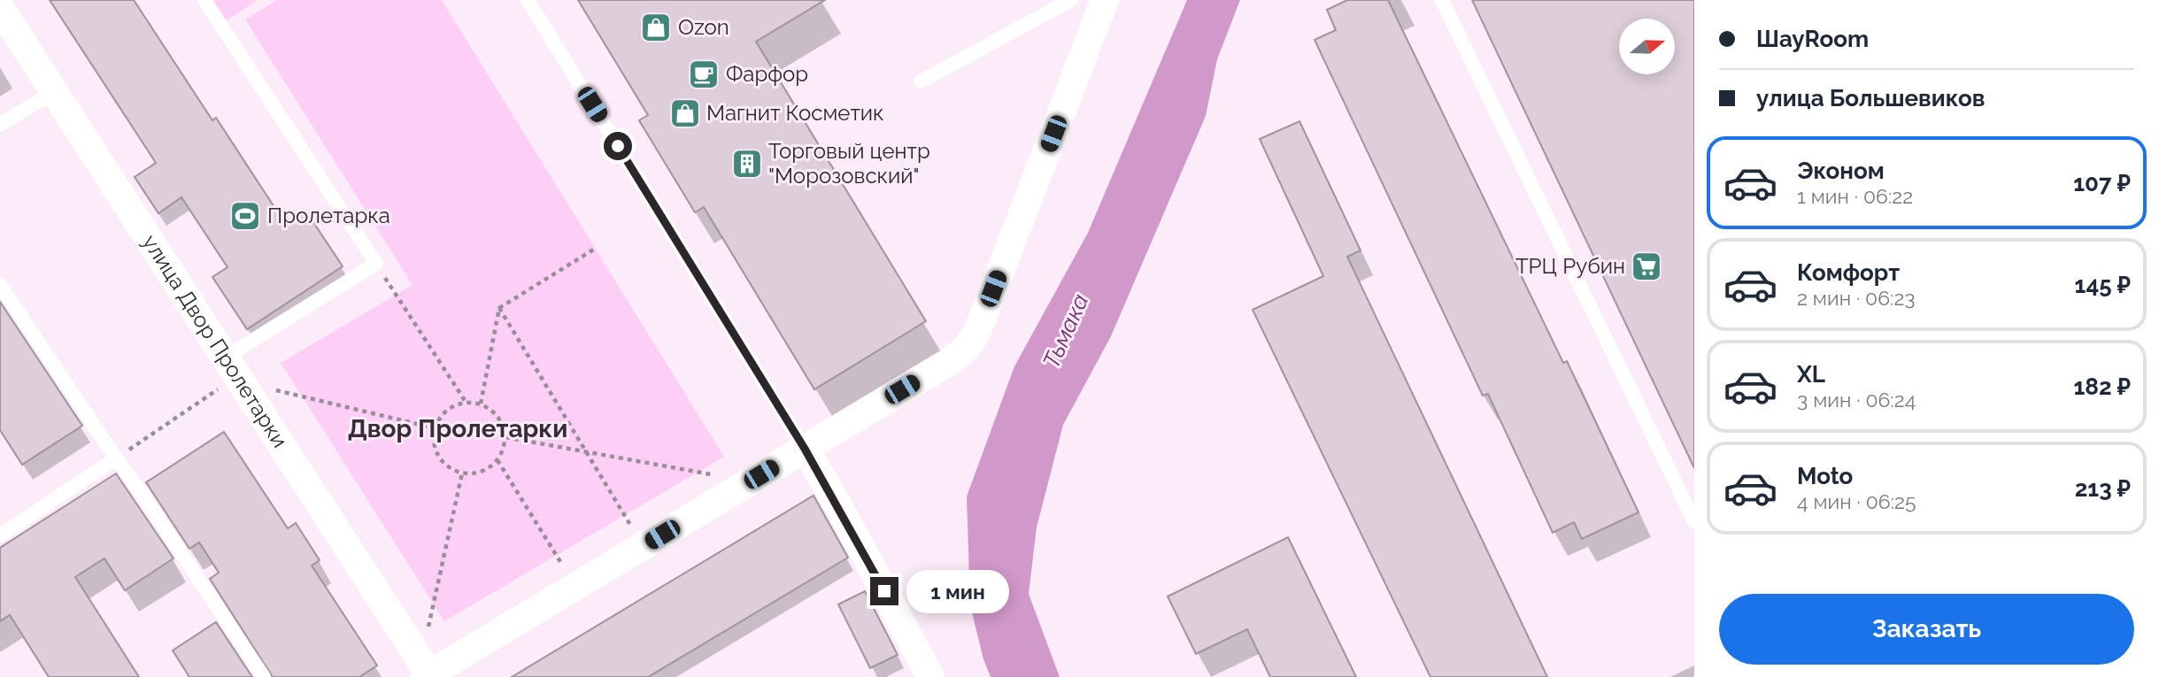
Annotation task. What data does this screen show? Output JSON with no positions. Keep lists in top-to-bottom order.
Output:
{
  "streets": {
    "street": ["улица Двор Пролетарки"]
  },
  "districts": ["Двор Пролетарки"],
  "water": ["Тьмака"],
  "places": {
    "shop": ["Ozon", "Магнит Косметик"],
    "cafe": ["Фарфор"],
    "building": ["Торговый центр \"Морозовский\""],
    "sports": ["Пролетарка"],
    "supermarket": ["ТРЦ Рубин"]
  },
  "north": "right",
  "page": {
    "banner": ["ШауRoom", "улица Большевиков"],
    "list": [
      {
        "name": "Эконом",
        "note": "1 мин · 06:22",
        "value": "107 ₽"
      },
      {
        "name": "Комфорт",
        "note": "2 мин · 06:23",
        "value": "145 ₽"
      },
      {
        "name": "XL",
        "note": "3 мин · 06:24",
        "value": "182 ₽"
      },
      {
        "name": "Moto",
        "note": "4 мин · 06:25",
        "value": "213 ₽"
      }
    ],
    "bubble": "1 мин",
    "buttons": "Заказать"
  }
}
